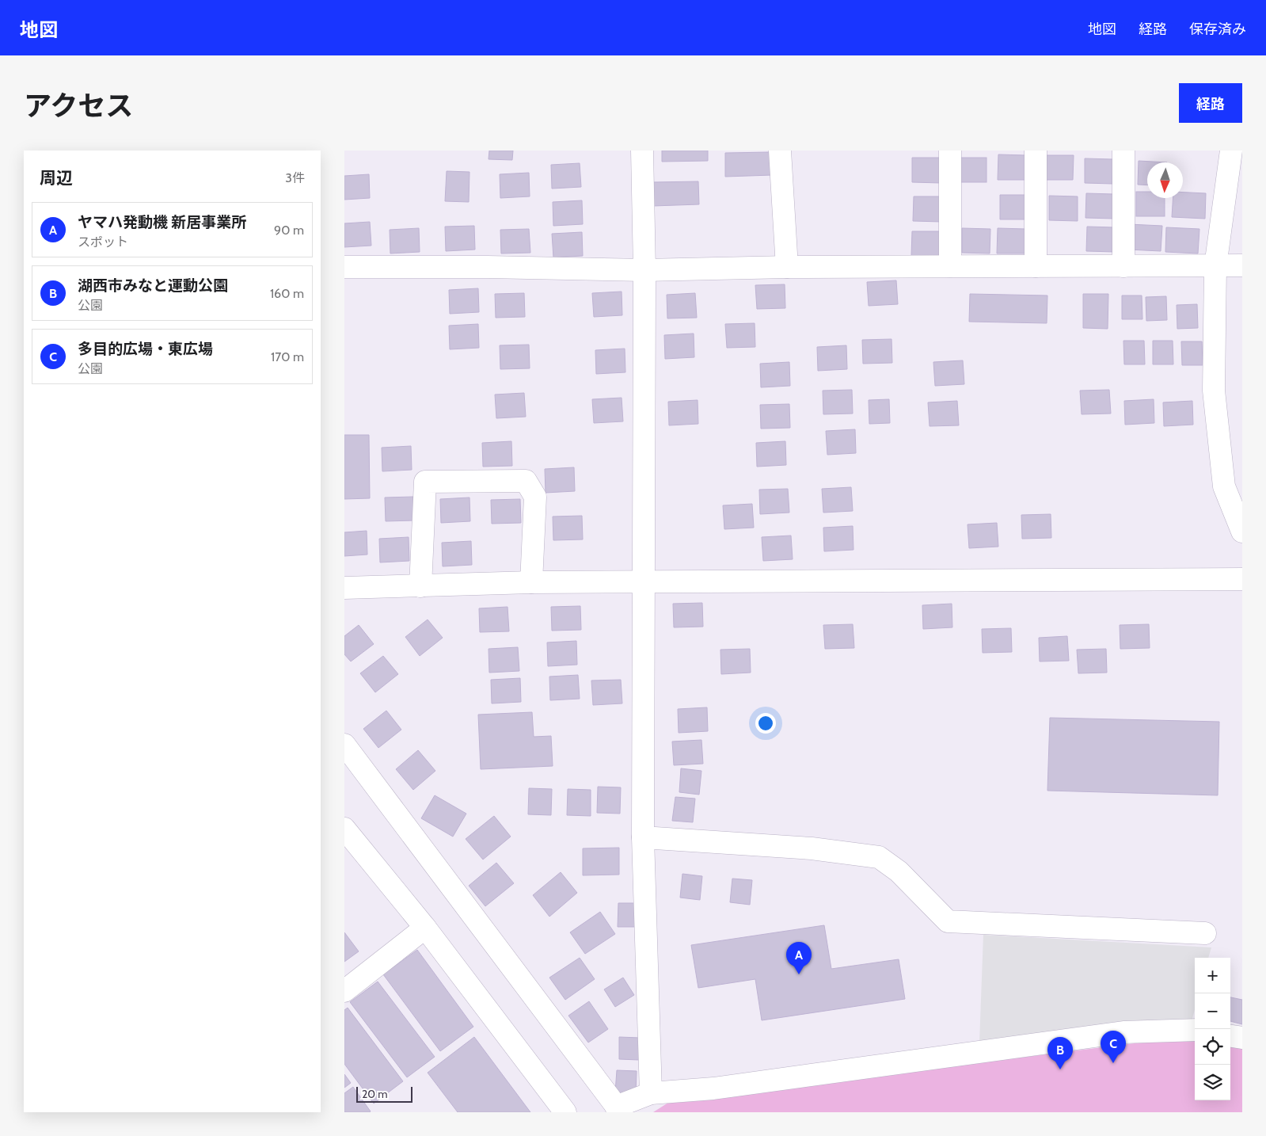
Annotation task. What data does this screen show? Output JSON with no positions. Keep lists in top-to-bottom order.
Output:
{
  "scale_bar": "20 m",
  "north": "bottom",
  "page": {
    "header": "地図",
    "nav": ["地図", "経路", "保存済み"],
    "title": "アクセス",
    "buttons": "経路",
    "heading": ["周辺", "3件"],
    "list": [
      {
        "mark": "A",
        "name": "ヤマハ発動機 新居事業所",
        "note": "スポット",
        "value": "90 m"
      },
      {
        "mark": "B",
        "name": "湖西市みなと運動公園",
        "note": "公園",
        "value": "160 m"
      },
      {
        "mark": "C",
        "name": "多目的広場・東広場",
        "note": "公園",
        "value": "170 m"
      }
    ],
    "pins": ["A", "C", "B"],
    "map_buttons": ["+", "−"],
    "scale": "20 m"
  }
}
